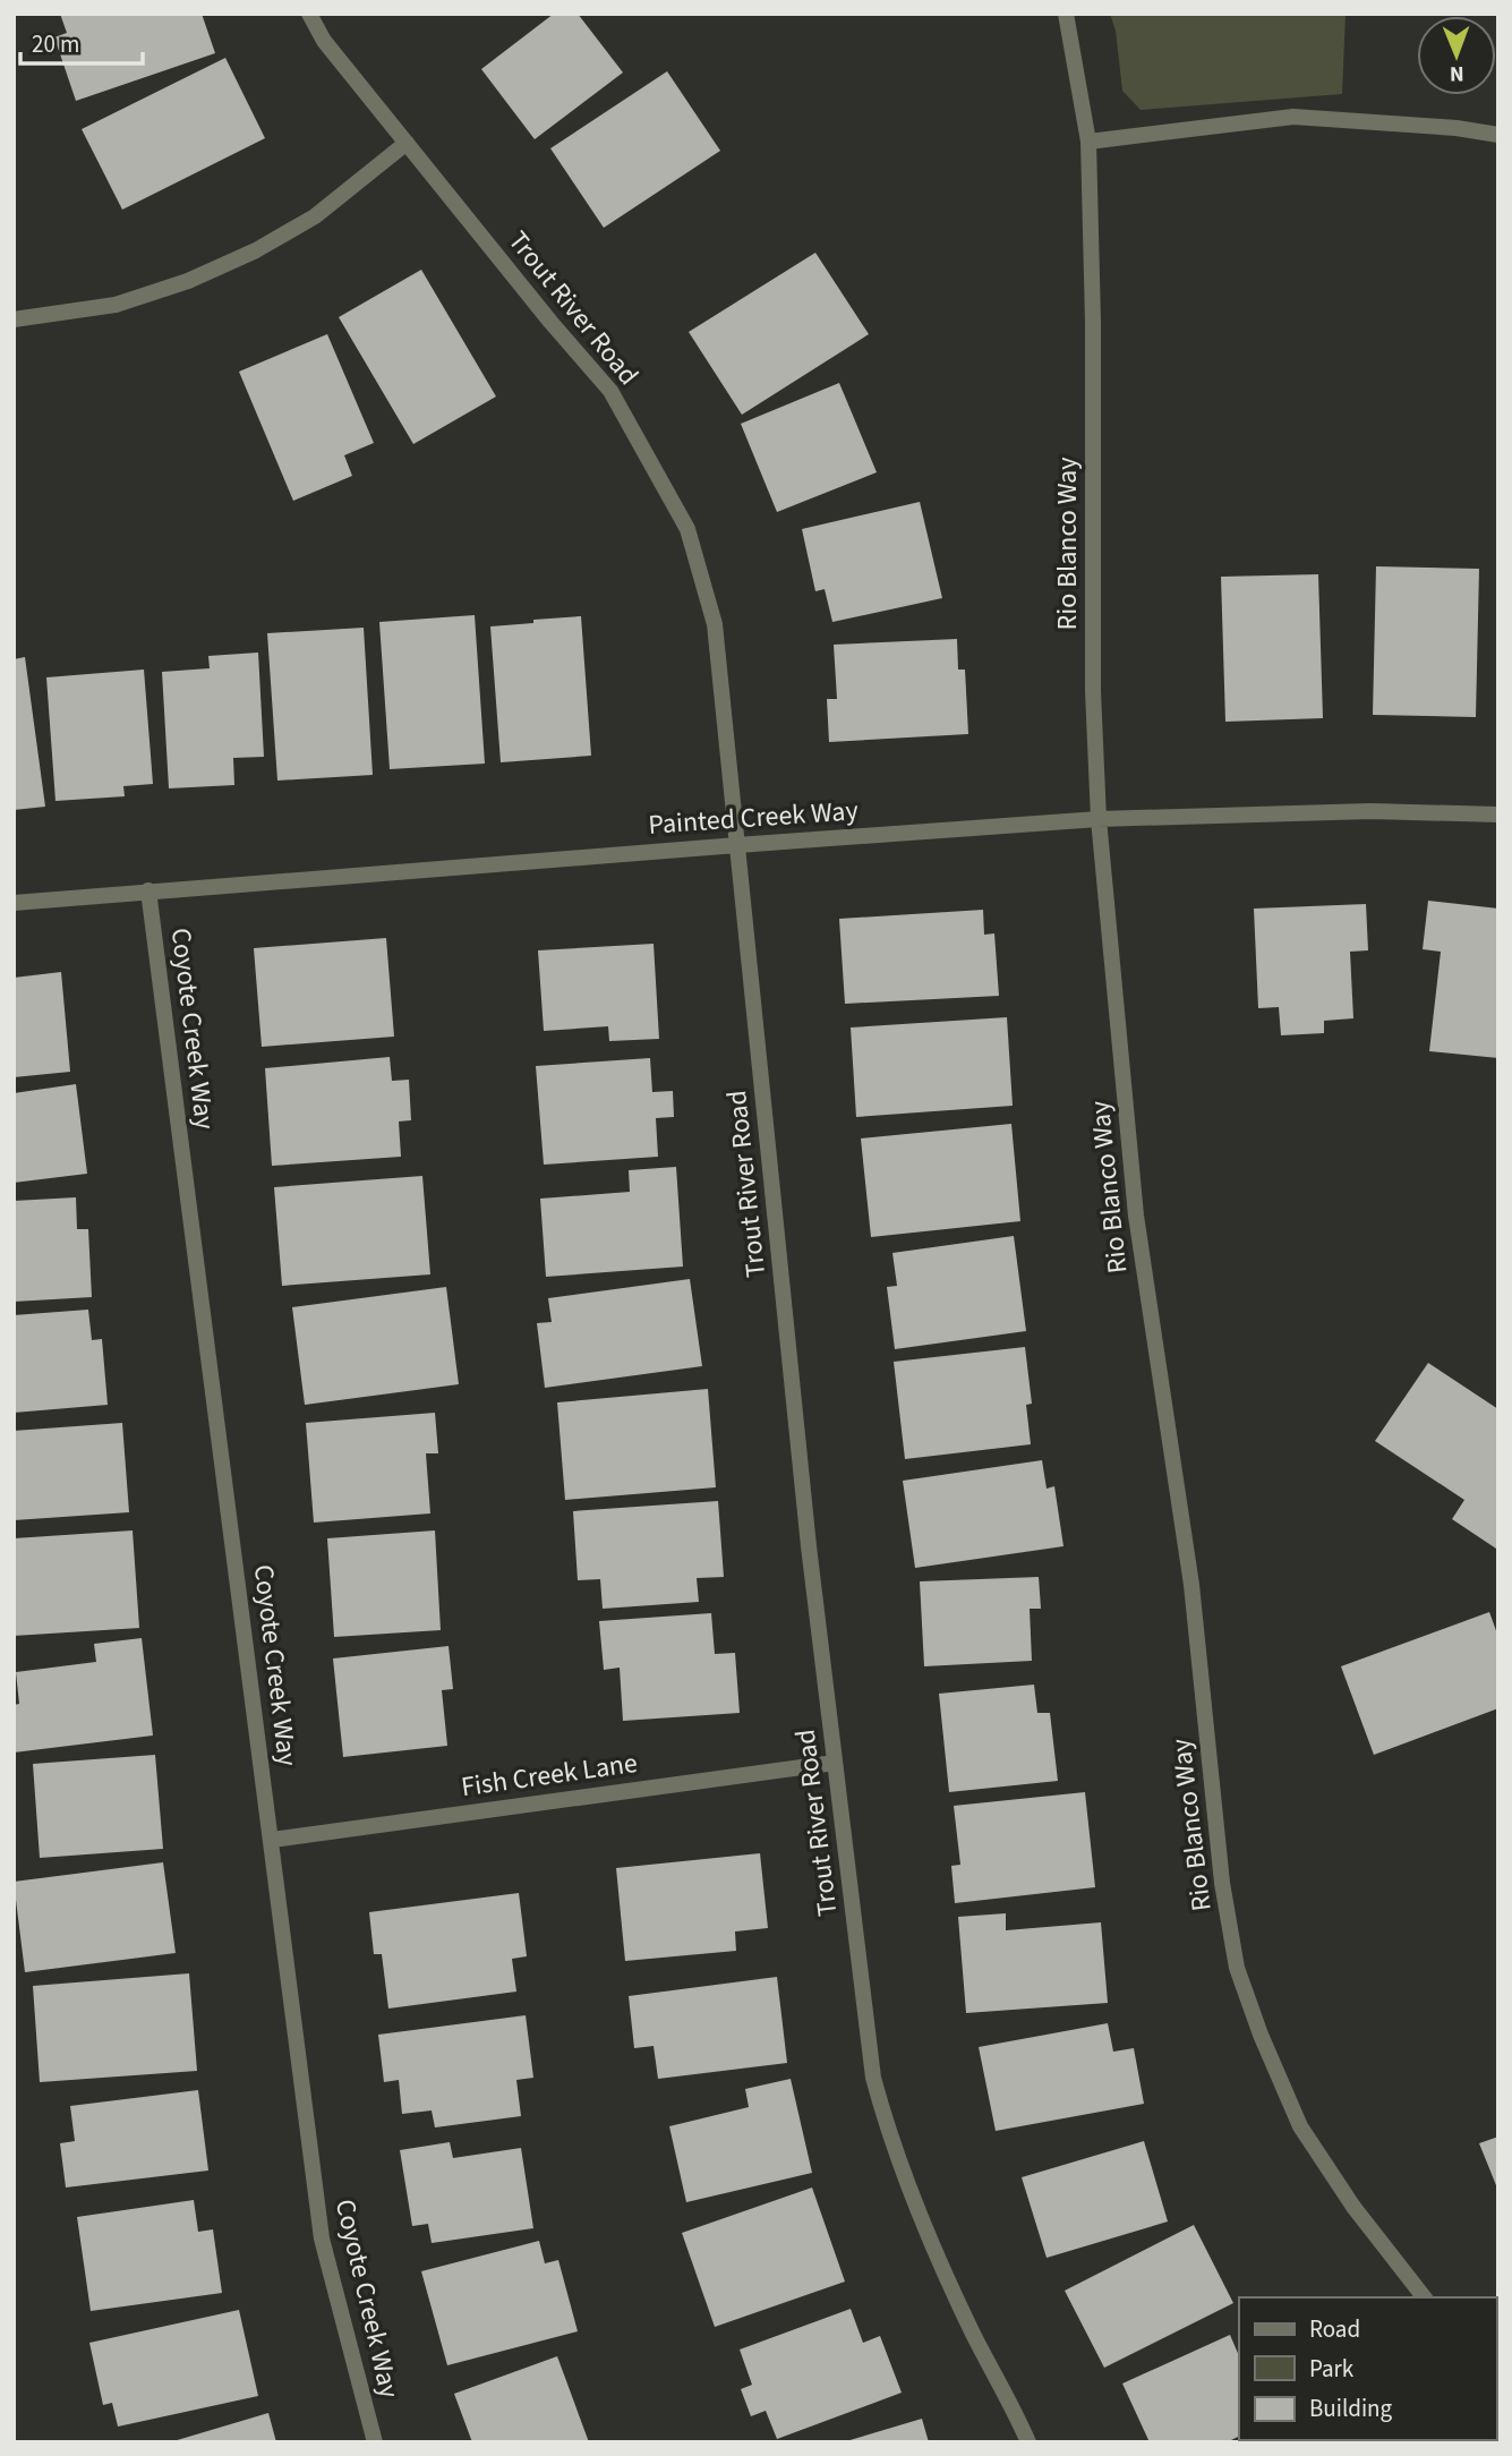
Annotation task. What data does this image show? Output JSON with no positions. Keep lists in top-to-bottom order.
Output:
{
  "streets": {
    "street": [
      "Trout River Road",
      "Rio Blanco Way",
      "Painted Creek Way",
      "Coyote Creek Way",
      "Fish Creek Lane"
    ]
  },
  "crossings": [
    ["Trout River Road", "Painted Creek Way"],
    ["Trout River Road", "Fish Creek Lane"],
    ["Rio Blanco Way", "Painted Creek Way"],
    ["Painted Creek Way", "Coyote Creek Way"],
    ["Coyote Creek Way", "Fish Creek Lane"]
  ],
  "legend": ["Road", "Park", "Building"],
  "scale_bar": "20 m",
  "north": "bottom"
}
